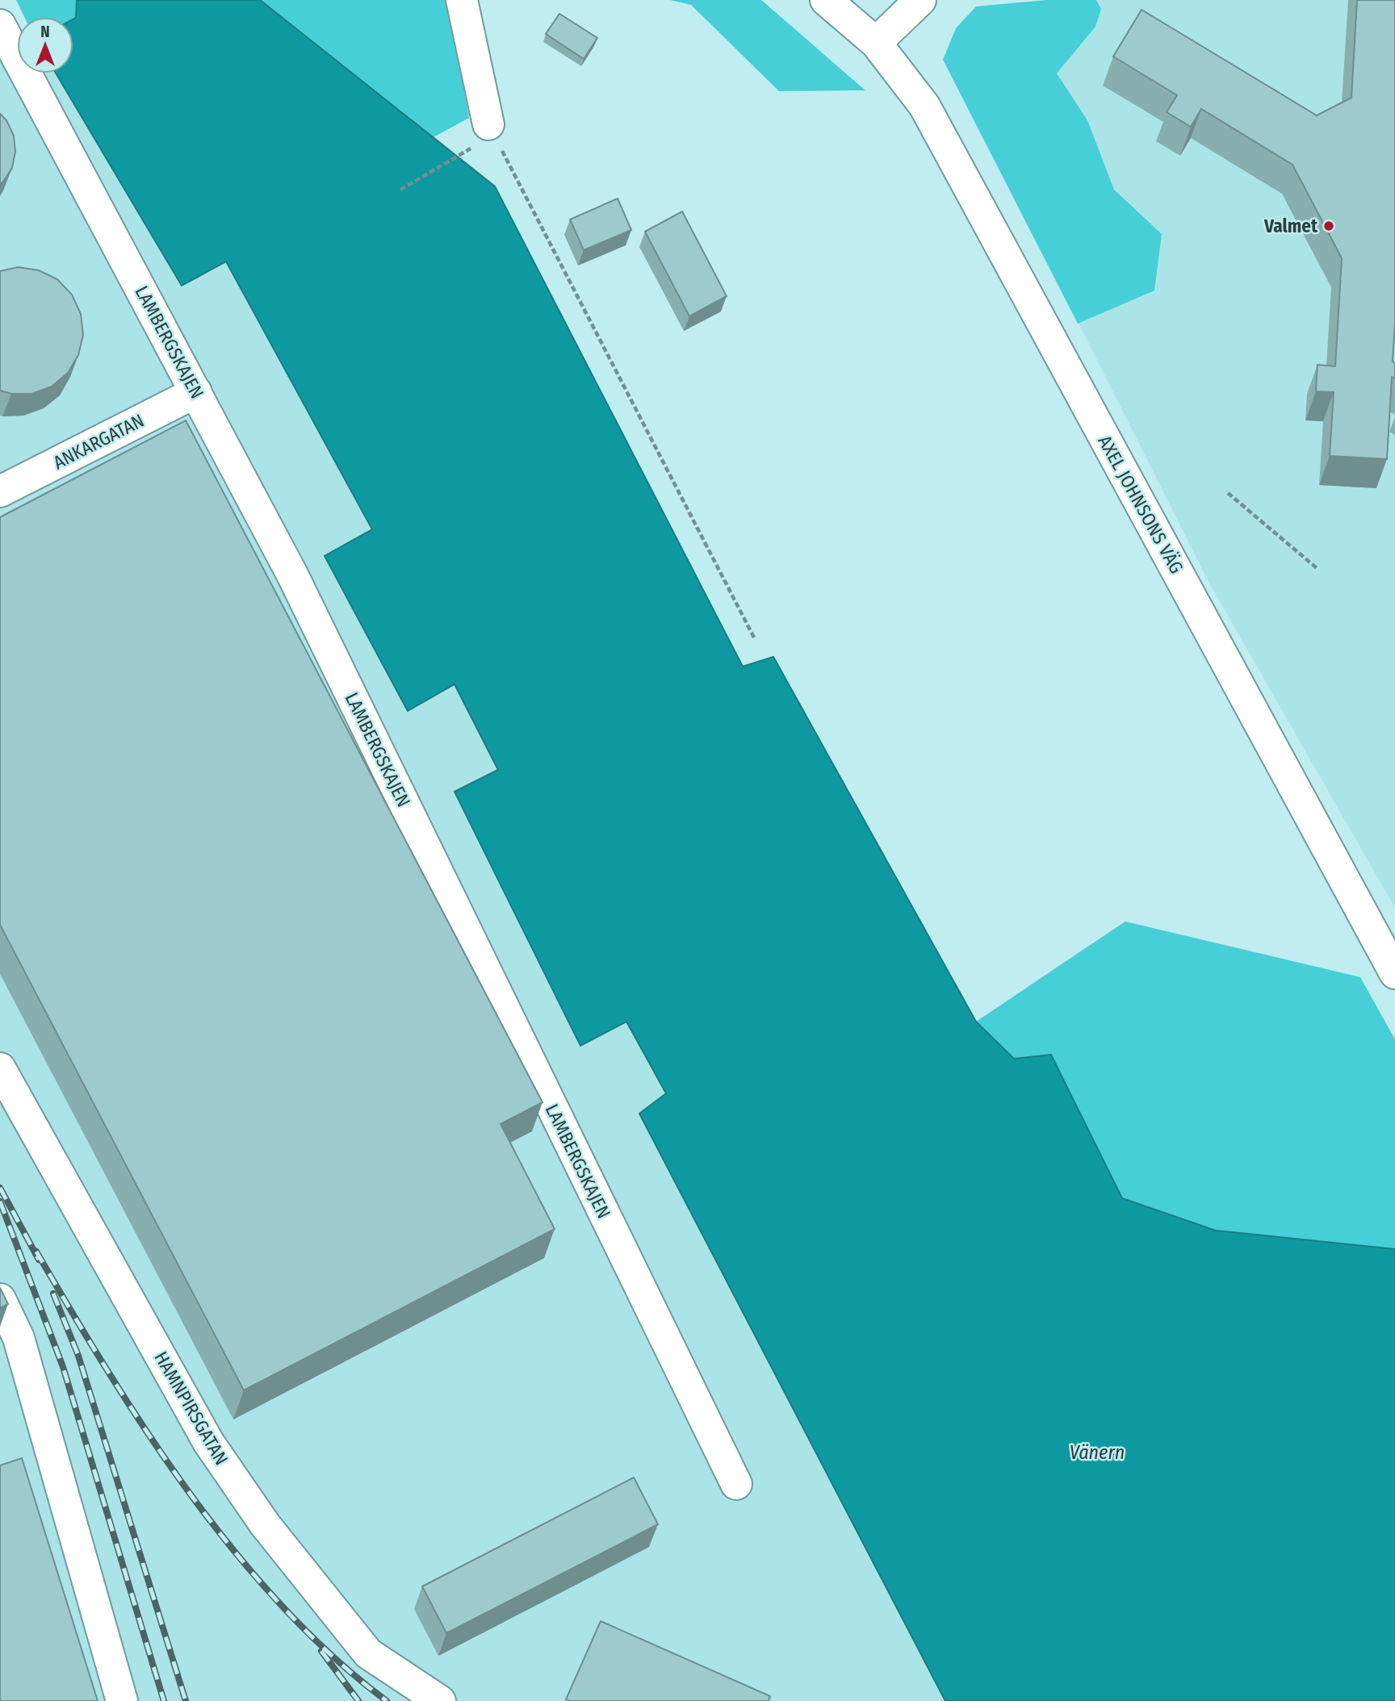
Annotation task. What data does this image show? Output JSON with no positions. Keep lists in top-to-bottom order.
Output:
{
  "streets": {
    "street": [
      "LAMBERGSKAJEN",
      "ANKARGATAN",
      "AXEL JOHNSONS VÄG",
      "HAMNPIRSGATAN"
    ]
  },
  "crossings": [
    ["LAMBERGSKAJEN", "ANKARGATAN"]
  ],
  "water": ["Vänern"],
  "places": ["Valmet"],
  "north": "top"
}
